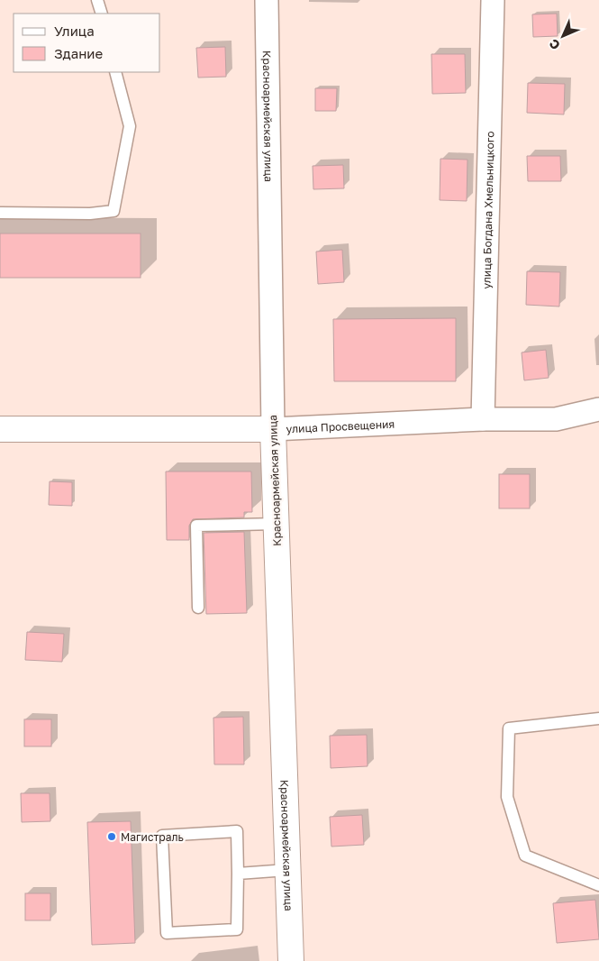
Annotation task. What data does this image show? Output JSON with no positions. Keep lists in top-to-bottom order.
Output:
{
  "streets": {
    "highway": ["Красноармейская улица", "улица Просвещения"],
    "street": ["улица Богдана Хмельницкого"]
  },
  "crossings": [
    ["Красноармейская улица", "улица Просвещения"],
    ["улица Богдана Хмельницкого", "улица Просвещения"]
  ],
  "places": ["Магистраль"],
  "legend": ["Улица", "Здание"],
  "north": "bottom left"
}
